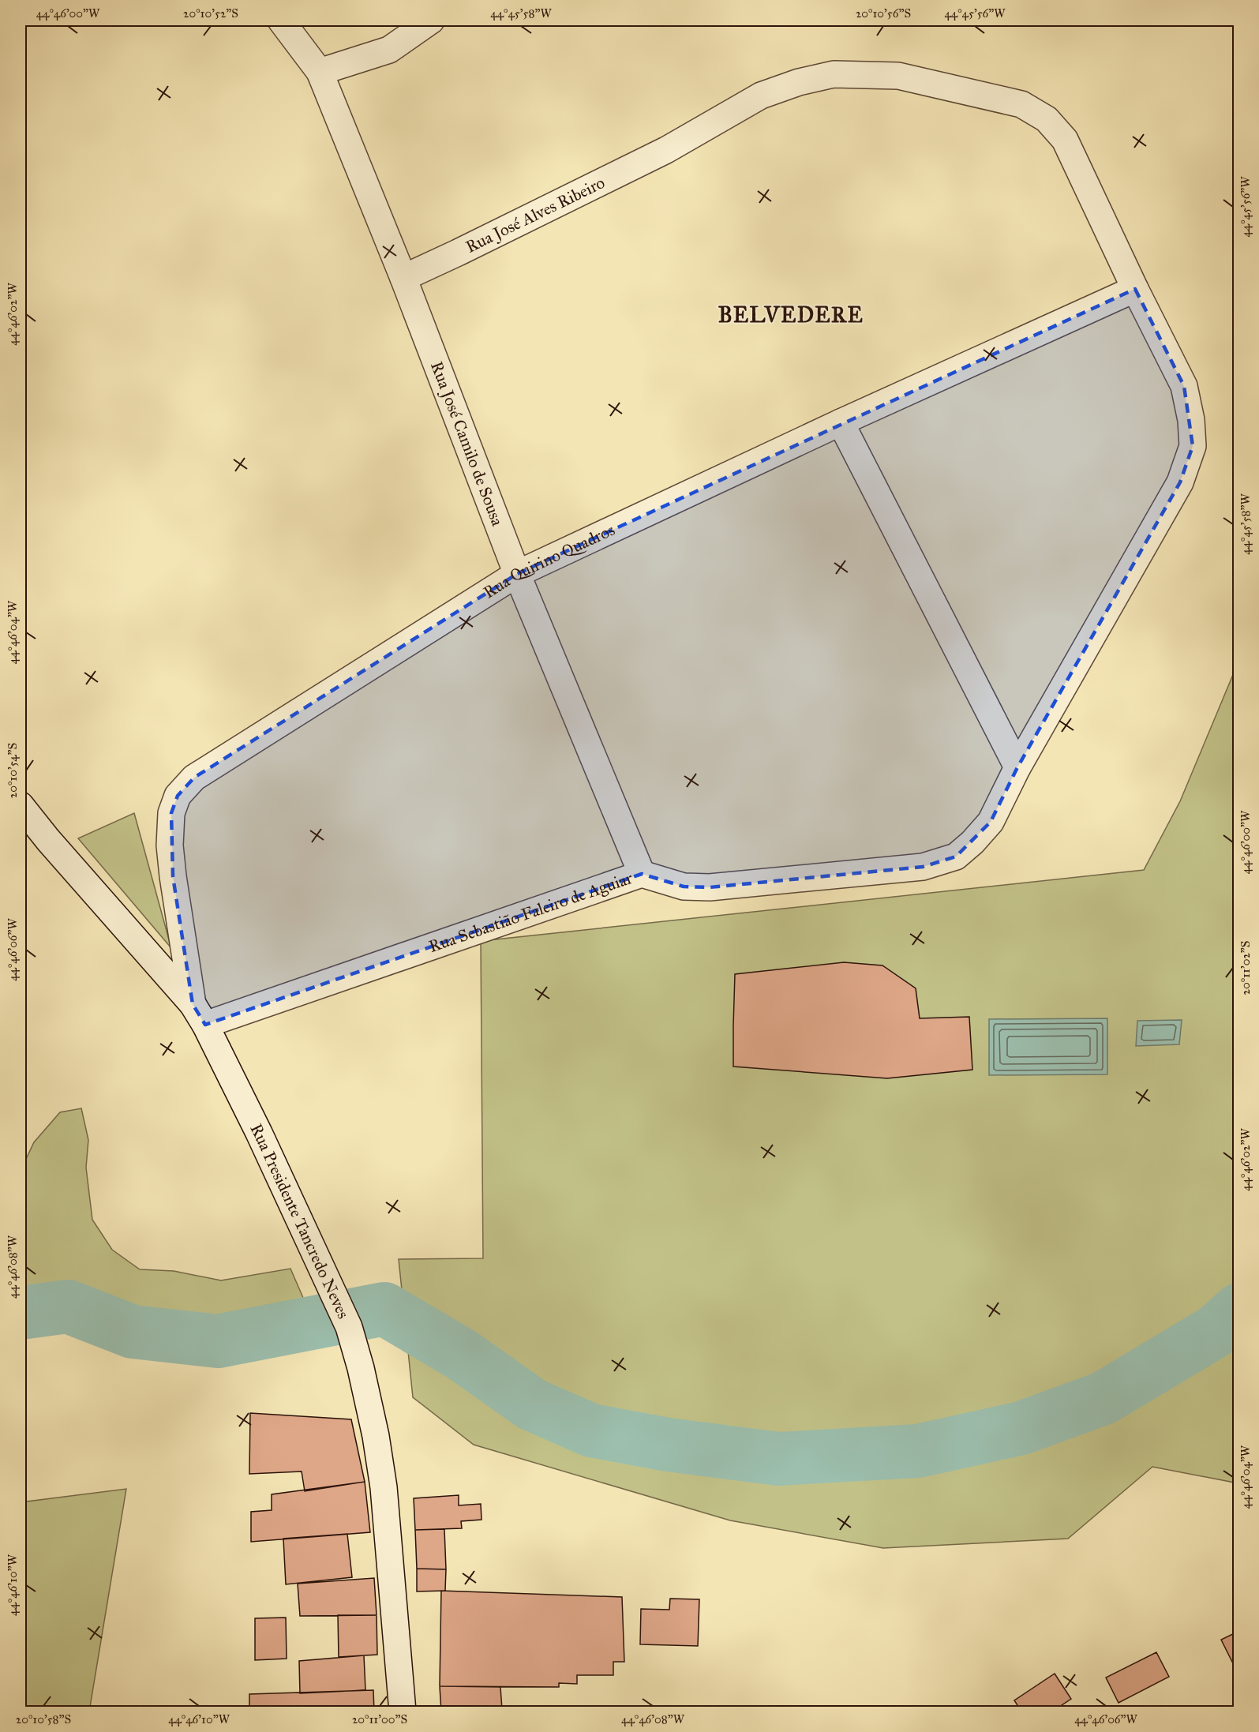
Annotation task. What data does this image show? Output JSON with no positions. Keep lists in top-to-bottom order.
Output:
{
  "streets": {
    "street": [
      "Rua José Alves Ribeiro",
      "Rua José Camilo de Sousa",
      "Rua Quirino Quadros",
      "Rua Sebastião Faleiro de Aguiar",
      "Rua Presidente Tancredo Neves"
    ]
  },
  "crossings": [
    ["Rua José Alves Ribeiro", "Rua José Camilo de Sousa"],
    ["Rua José Alves Ribeiro", "Rua Quirino Quadros"],
    ["Rua José Alves Ribeiro", "Rua Sebastião Faleiro de Aguiar"],
    ["Rua José Camilo de Sousa", "Rua Quirino Quadros"],
    ["Rua José Camilo de Sousa", "Rua Sebastião Faleiro de Aguiar"],
    ["Rua Quirino Quadros", "Rua Sebastião Faleiro de Aguiar"],
    ["Rua Quirino Quadros", "Rua Presidente Tancredo Neves"],
    ["Rua Sebastião Faleiro de Aguiar", "Rua Presidente Tancredo Neves"]
  ],
  "districts": ["BELVEDERE"],
  "coordinates": [
    "44°46'00\"W",
    "20°10'52\"S",
    "44°45'58\"W",
    "20°10'56\"S",
    "44°45'56\"W",
    "44°46'02\"W",
    "44°46'04\"W",
    "20°10'54\"S",
    "44°46'06\"W",
    "20°11'02\"S",
    "44°46'08\"W",
    "44°46'10\"W",
    "20°10'58\"S",
    "20°11'00\"S"
  ]
}
